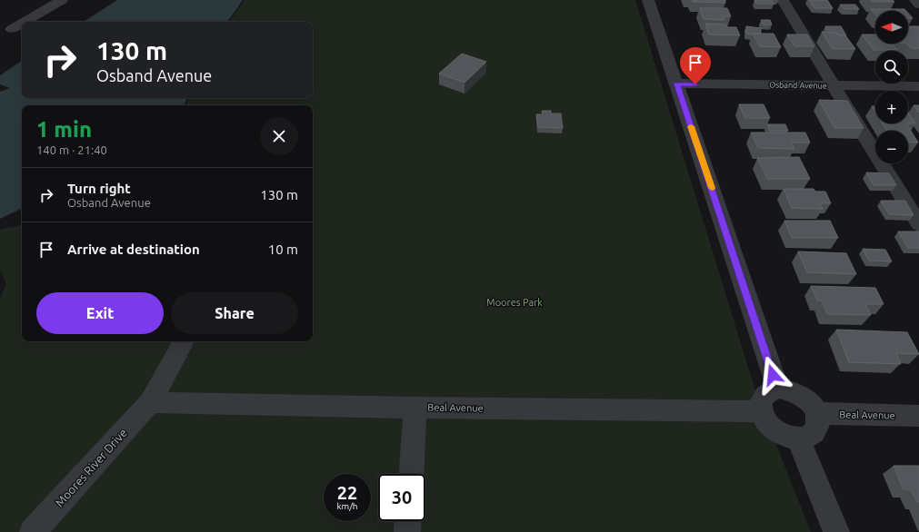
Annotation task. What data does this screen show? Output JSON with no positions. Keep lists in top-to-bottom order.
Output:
{
  "streets": {
    "street": ["Osband Avenue", "Beal Avenue", "Moores River Drive"]
  },
  "crossings": [
    ["Beal Avenue", "Moores River Drive"]
  ],
  "parks": ["Moores Park"],
  "north": "left",
  "page": {
    "map_buttons": ["+", "−"],
    "turn": ["130 m", "Osband Avenue"],
    "heading": ["1 min", "140 m · 21:40"],
    "list": [
      {
        "name": "Turn right",
        "note": "Osband Avenue",
        "value": "130 m"
      },
      {
        "name": "Arrive at destination",
        "value": "10 m"
      }
    ],
    "buttons": ["Exit", "Share"],
    "speed": "22 km/h",
    "limit": "30"
  }
}
